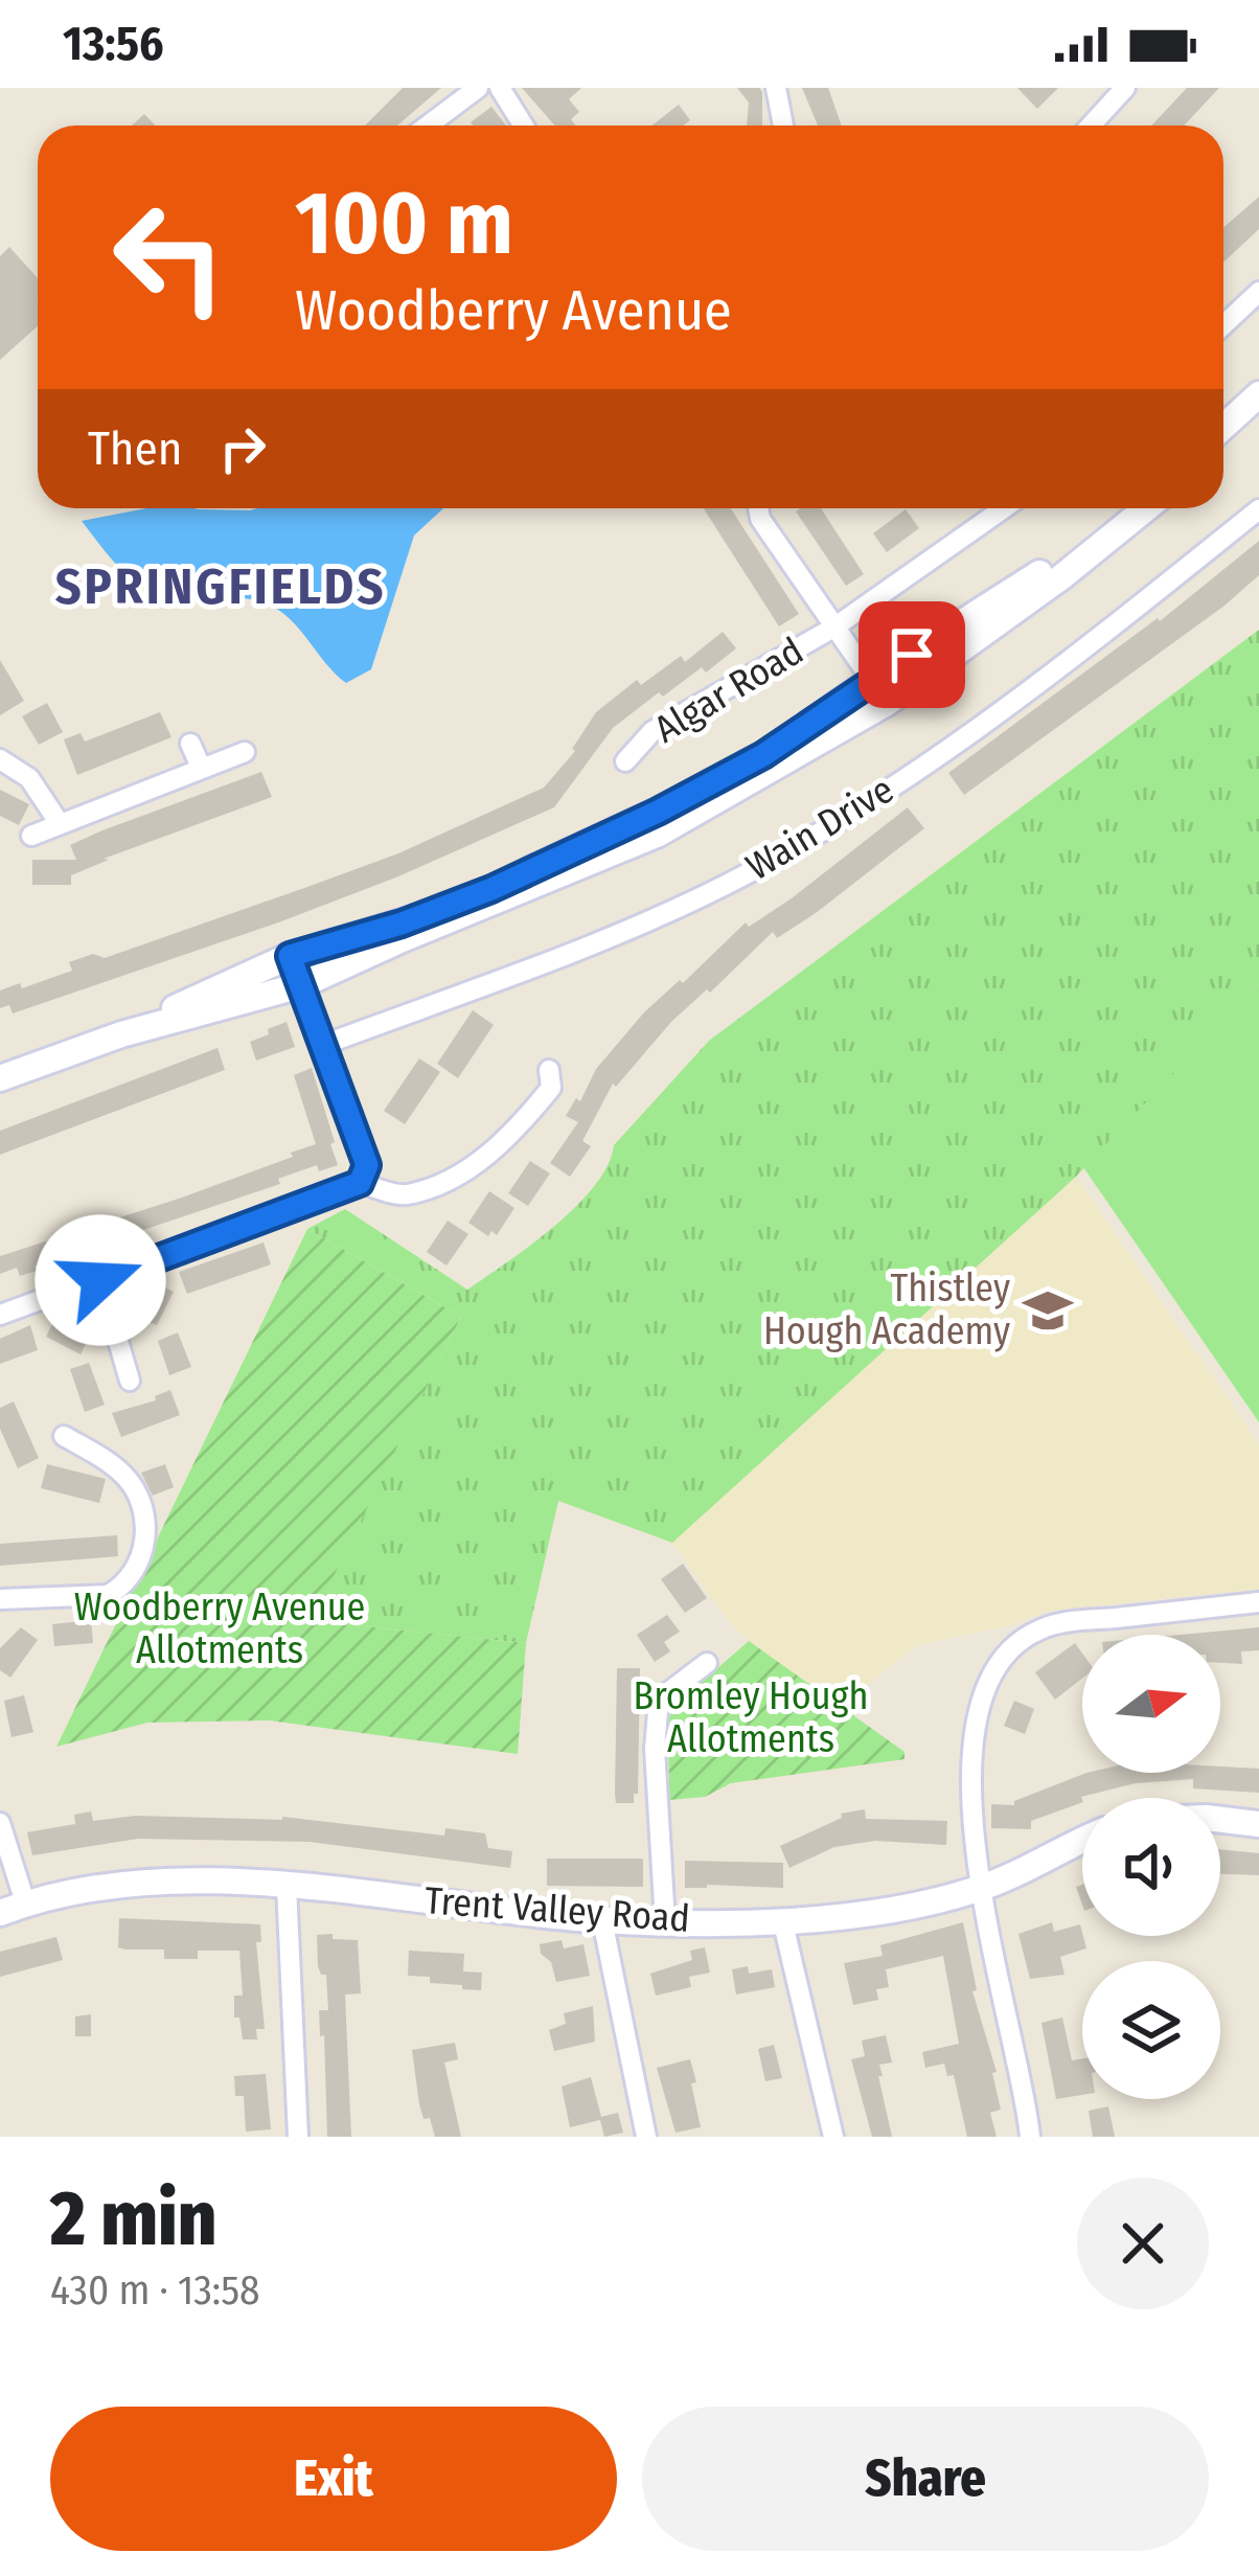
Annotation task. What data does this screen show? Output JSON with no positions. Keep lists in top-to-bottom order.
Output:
{
  "streets": {
    "street": ["Algar Road", "Wain Drive", "Trent Valley Road"]
  },
  "districts": ["SPRINGFIELDS"],
  "parks": ["Woodberry Avenue Allotments", "Bromley Hough Allotments"],
  "places": {
    "school or university": ["Thistley Hough Academy"]
  },
  "north": "right",
  "page": {
    "status": "13:56",
    "turn": ["100 m", "Woodberry Avenue"],
    "then": "Then",
    "heading": ["2 min", "430 m · 13:58"],
    "buttons": ["Exit", "Share"]
  }
}
